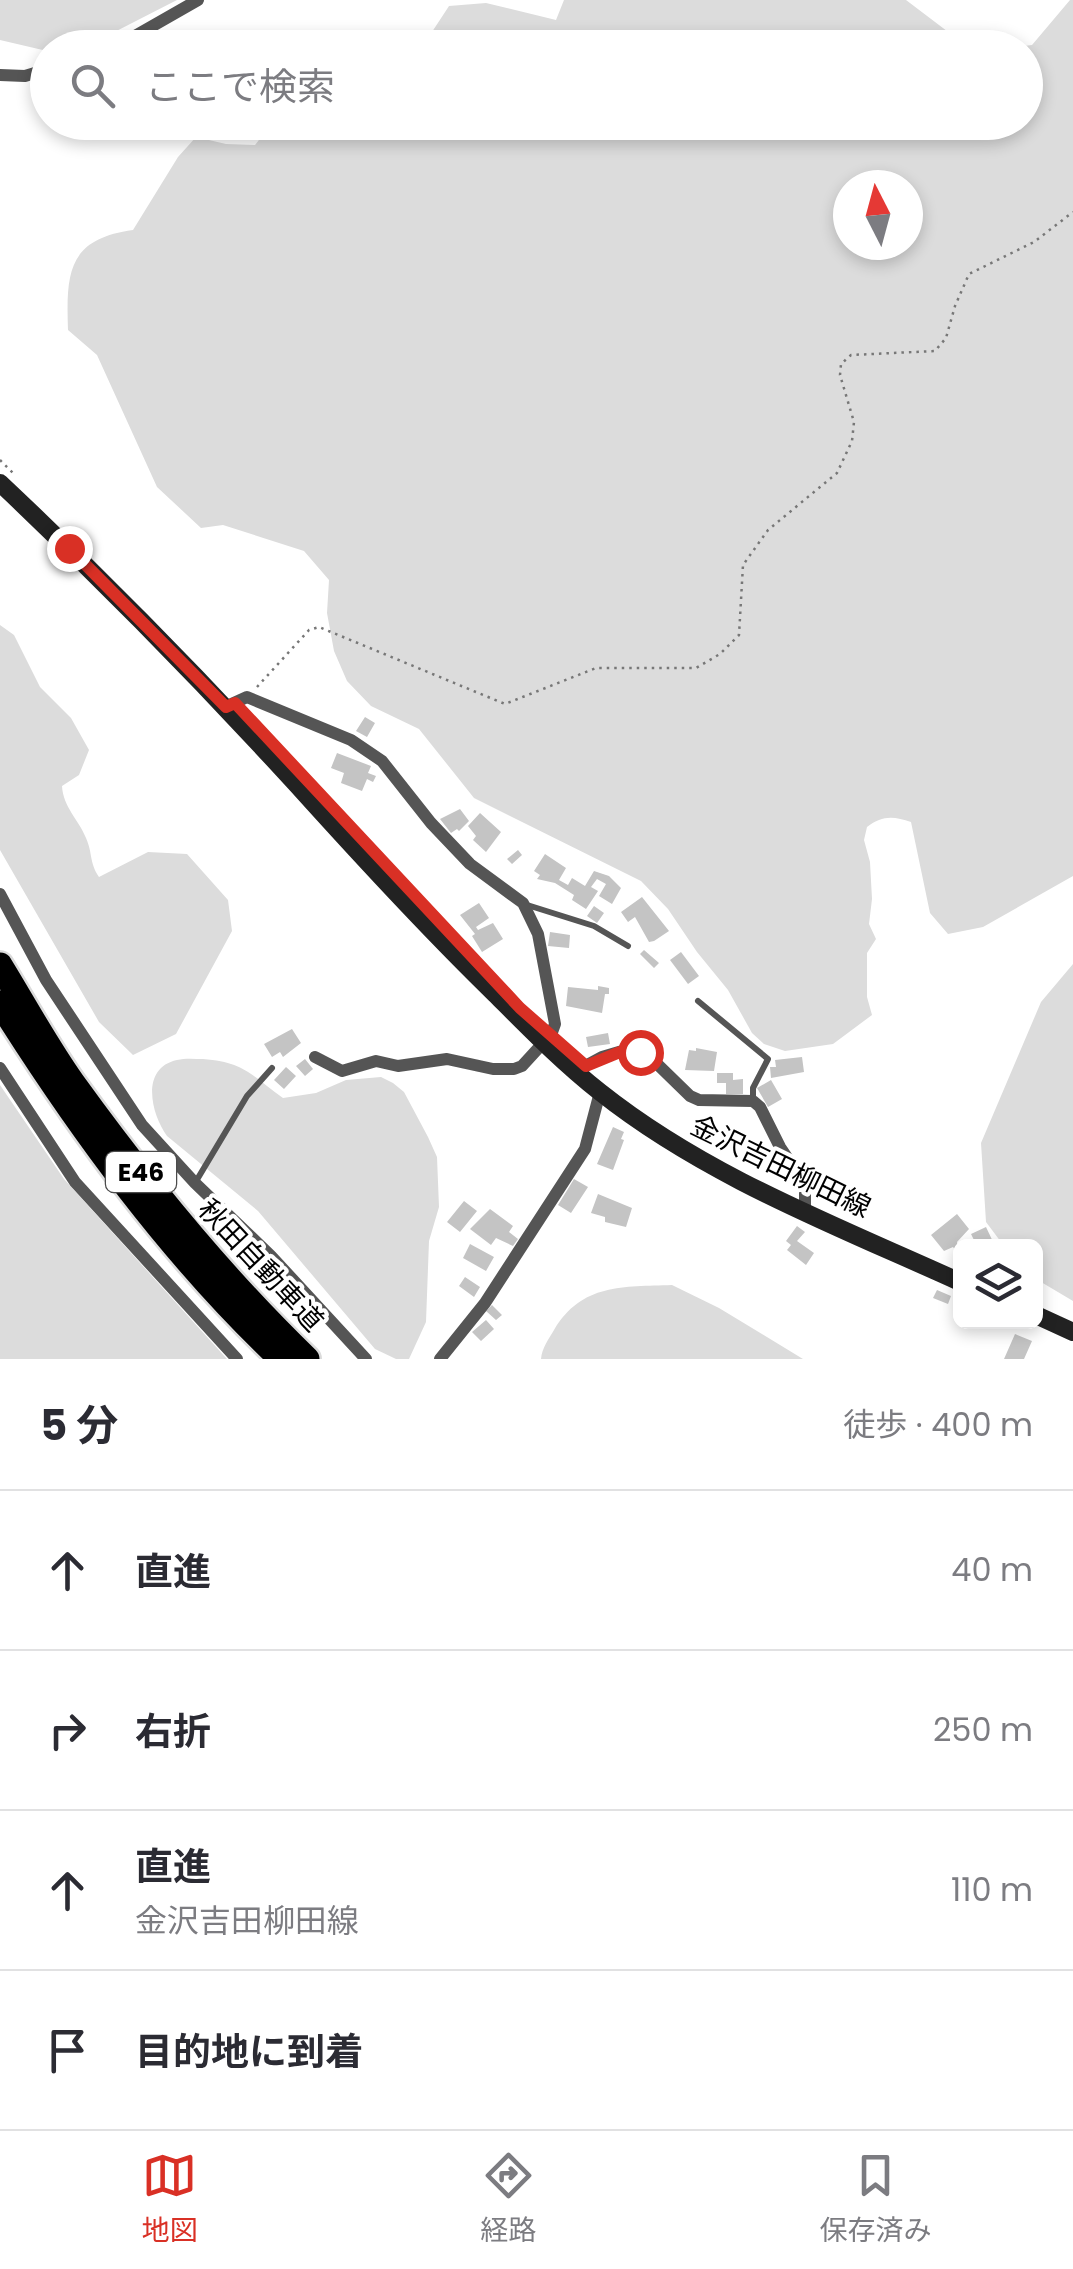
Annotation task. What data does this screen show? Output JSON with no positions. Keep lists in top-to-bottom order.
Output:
{
  "streets": {
    "highway": ["E46", "秋田自動車道"],
    "main road": ["金沢吉田柳田線"]
  },
  "north": "top",
  "page": {
    "search": "ここで検索",
    "heading": ["5 分", "徒歩 · 400 m"],
    "list": [
      ["直進", "40 m"],
      ["右折", "250 m"],
      ["直進", "金沢吉田柳田線", "110 m"],
      "目的地に到着"
    ],
    "nav": ["地図", "経路", "保存済み"]
  }
}
